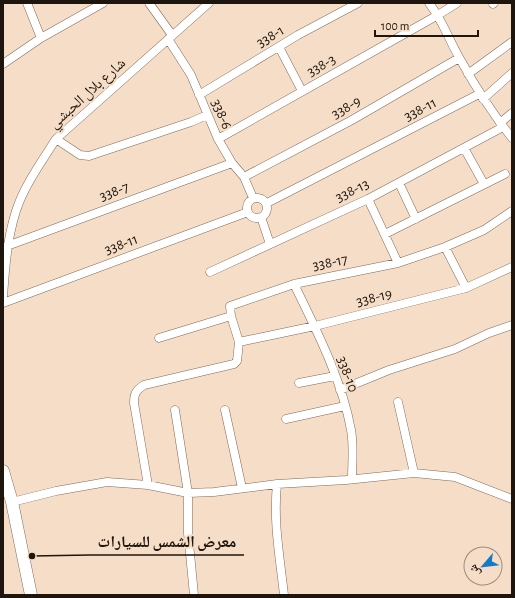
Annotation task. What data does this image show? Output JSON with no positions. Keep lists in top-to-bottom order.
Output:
{
  "streets": {
    "street": [
      "338-1",
      "338-3",
      "شارع بلال الحبشي",
      "338-9",
      "338-11",
      "338-6",
      "338-13",
      "338-7",
      "338-17",
      "338-19",
      "338-10"
    ]
  },
  "crossings": [
    ["338-1", "338-6"],
    ["338-3", "338-6"],
    ["شارع بلال الحبشي", "338-6"],
    ["شارع بلال الحبشي", "338-7"],
    ["338-9", "338-6"],
    ["338-11", "338-6"],
    ["338-6", "338-7"],
    ["338-17", "338-10"],
    ["338-19", "338-10"]
  ],
  "places": ["معرض الشمس للسيارات"],
  "scale_bar": "100 m",
  "north": "bottom left"
}
